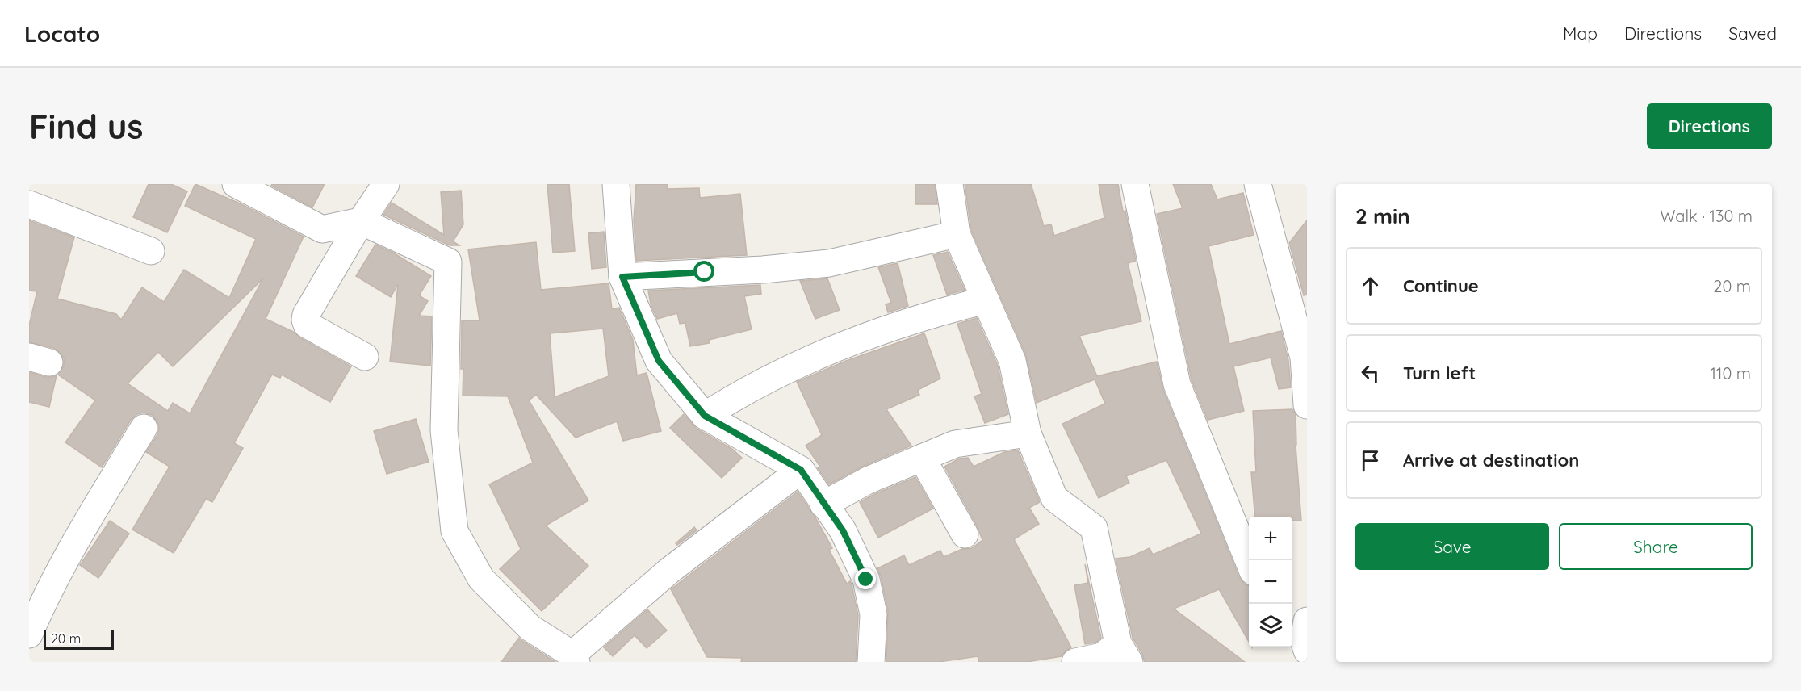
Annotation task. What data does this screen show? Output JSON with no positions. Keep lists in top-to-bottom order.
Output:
{
  "scale_bar": "20 m",
  "page": {
    "header": "Locato",
    "nav": ["Map", "Directions", "Saved"],
    "buttons": [
      "Directions",
      ["Save", "Share"]
    ],
    "title": "Find us",
    "heading": ["2 min", "Walk · 130 m"],
    "list": [
      ["Continue", "20 m"],
      ["Turn left", "110 m"],
      "Arrive at destination"
    ],
    "map_buttons": ["+", "−"],
    "scale": "20 m"
  }
}
